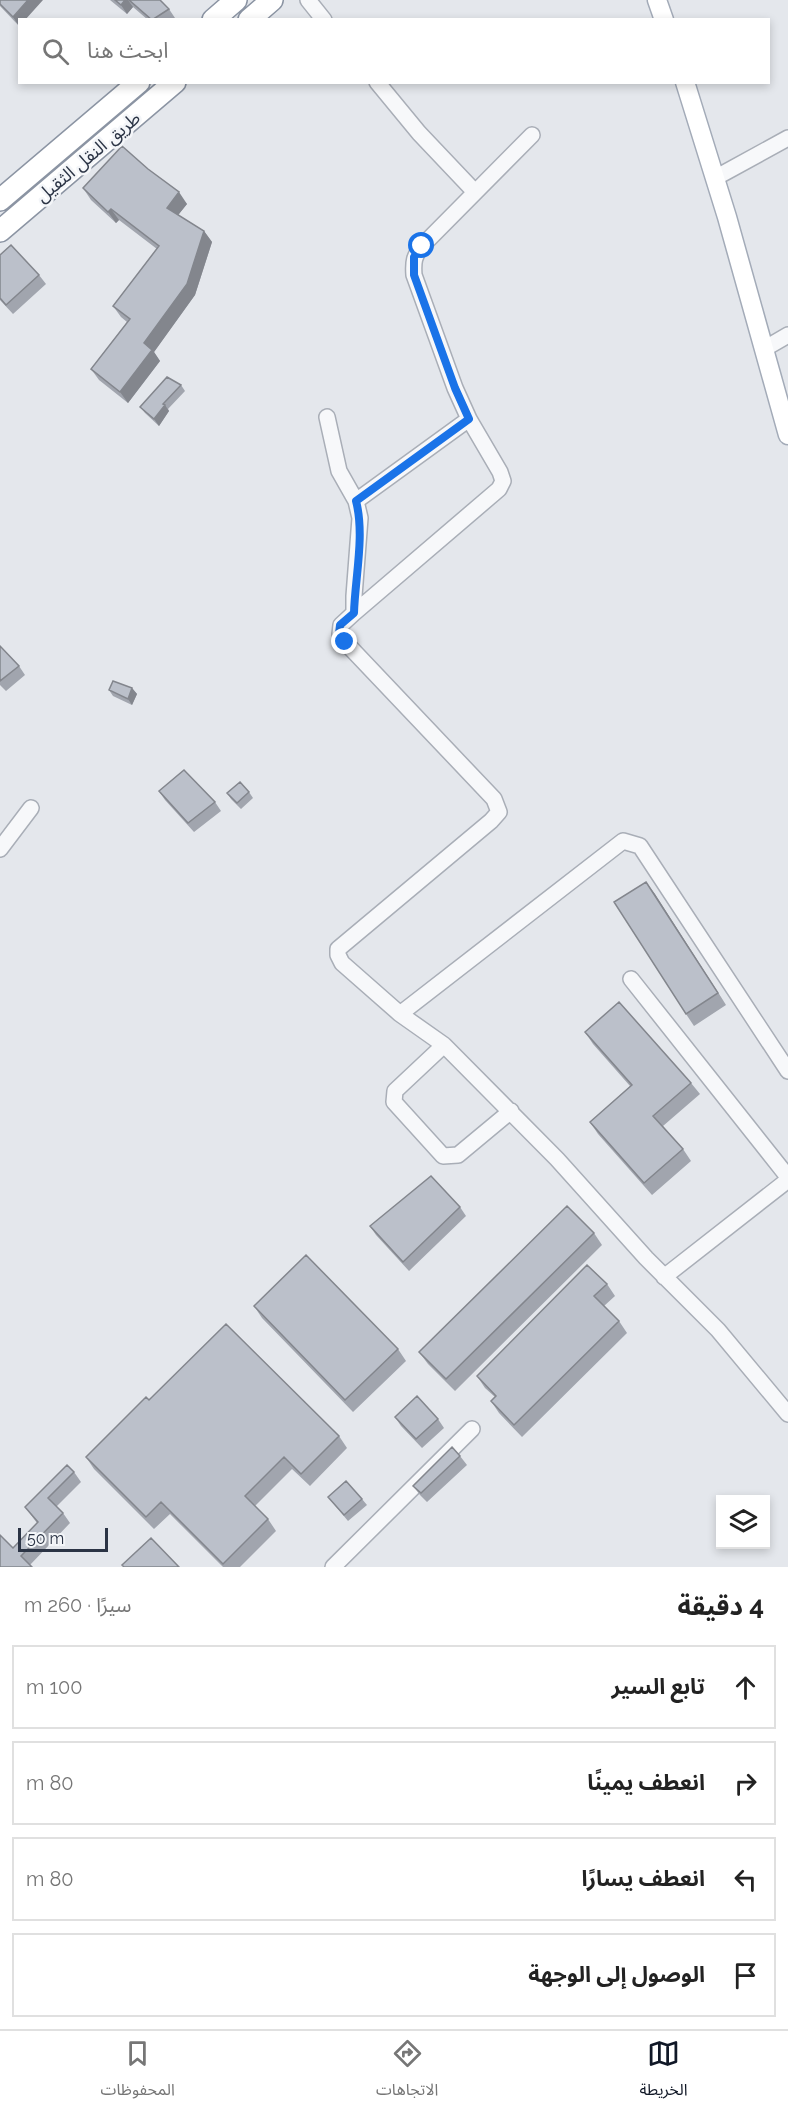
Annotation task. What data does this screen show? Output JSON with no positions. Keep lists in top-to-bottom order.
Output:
{
  "streets": {
    "highway": ["طريق النقل الثقيل"]
  },
  "scale_bar": "50 m",
  "page": {
    "search": "ابحث هنا",
    "scale": "50 m",
    "heading": ["4 دقيقة", "سيرًا · 260 m"],
    "list": [
      ["تابع السير", "100 m"],
      ["انعطف يمينًا", "80 m"],
      ["انعطف يسارًا", "80 m"],
      "الوصول إلى الوجهة"
    ],
    "nav": ["الخريطة", "الاتجاهات", "المحفوظات"]
  }
}
